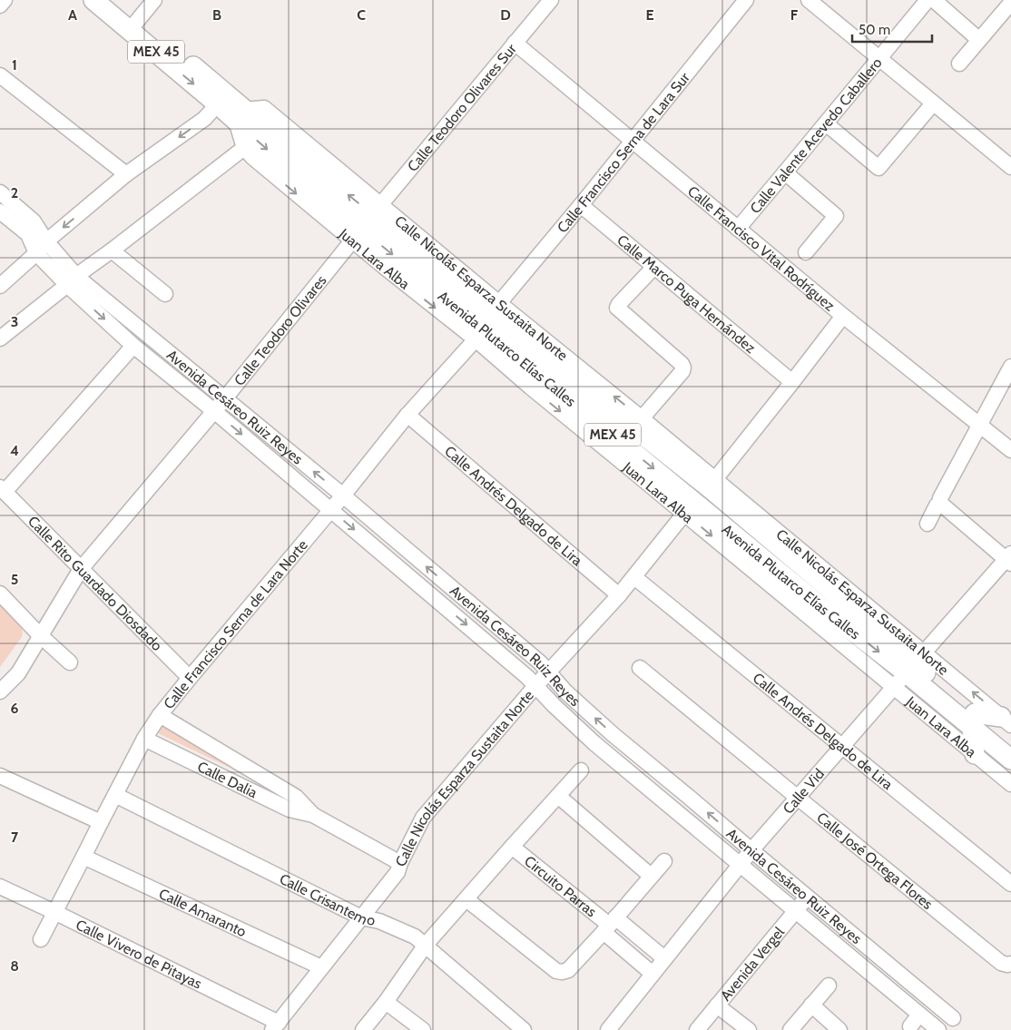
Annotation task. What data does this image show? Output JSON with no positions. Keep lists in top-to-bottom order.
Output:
{
  "streets": {
    "main road": ["MEX 45", "Avenida Plutarco Elías Calles"],
    "street": [
      "Calle Teodoro Olivares Sur",
      "Calle Valente Acevedo Caballero",
      "Calle Francisco Serna de Lara Sur",
      "Calle Francisco Vital Rodríguez",
      "Juan Lara Alba",
      "Calle Nicolás Esparza Sustaita Norte",
      "Calle Marco Puga Hernández",
      "Calle Teodoro Olivares",
      "Avenida Cesáreo Ruiz Reyes",
      "Calle Andrés Delgado de Lira",
      "Calle Rito Guardado Diosdado",
      "Calle Francisco Serna de Lara Norte",
      "Calle Dalia",
      "Calle Vid",
      "Calle José Ortega Flores",
      "Circuito Parras",
      "Calle Crisantemo",
      "Calle Amaranto",
      "Calle Vivero de Pitayas",
      "Avenida Vergel"
    ]
  },
  "crossings": [
    ["Calle Teodoro Olivares Sur", "Calle Francisco Vital Rodríguez"],
    ["Calle Teodoro Olivares Sur", "Juan Lara Alba"],
    ["Calle Teodoro Olivares Sur", "Calle Nicolás Esparza Sustaita Norte"],
    ["Calle Teodoro Olivares Sur", "Calle Teodoro Olivares"],
    ["Calle Teodoro Olivares Sur", "Avenida Plutarco Elías Calles"],
    ["Calle Valente Acevedo Caballero", "Calle Francisco Vital Rodríguez"],
    ["Calle Francisco Serna de Lara Sur", "Calle Francisco Vital Rodríguez"],
    ["Calle Francisco Serna de Lara Sur", "Calle Nicolás Esparza Sustaita Norte"],
    ["Calle Francisco Serna de Lara Sur", "Calle Marco Puga Hernández"],
    ["Juan Lara Alba", "Calle Nicolás Esparza Sustaita Norte"],
    ["Juan Lara Alba", "Calle Teodoro Olivares"],
    ["Juan Lara Alba", "Avenida Plutarco Elías Calles"],
    ["Juan Lara Alba", "Calle Francisco Serna de Lara Norte"],
    ["Juan Lara Alba", "Calle Vid"],
    ["Calle Nicolás Esparza Sustaita Norte", "Calle Teodoro Olivares"],
    ["Calle Nicolás Esparza Sustaita Norte", "Avenida Plutarco Elías Calles"],
    ["Calle Nicolás Esparza Sustaita Norte", "Avenida Cesáreo Ruiz Reyes"],
    ["Calle Nicolás Esparza Sustaita Norte", "Calle Andrés Delgado de Lira"],
    ["Calle Nicolás Esparza Sustaita Norte", "Calle Dalia"],
    ["Calle Nicolás Esparza Sustaita Norte", "Calle Vid"],
    ["Calle Nicolás Esparza Sustaita Norte", "Calle Crisantemo"],
    ["Calle Nicolás Esparza Sustaita Norte", "Calle Amaranto"],
    ["Calle Nicolás Esparza Sustaita Norte", "Calle Vivero de Pitayas"],
    ["Calle Teodoro Olivares", "Avenida Plutarco Elías Calles"],
    ["Calle Teodoro Olivares", "Avenida Cesáreo Ruiz Reyes"],
    ["Calle Teodoro Olivares", "Calle Rito Guardado Diosdado"],
    ["Avenida Plutarco Elías Calles", "Calle Vid"],
    ["Avenida Cesáreo Ruiz Reyes", "Calle Francisco Serna de Lara Norte"],
    ["Avenida Cesáreo Ruiz Reyes", "Calle Vid"],
    ["Avenida Cesáreo Ruiz Reyes", "Avenida Vergel"],
    ["Calle Andrés Delgado de Lira", "Calle Francisco Serna de Lara Norte"],
    ["Calle Andrés Delgado de Lira", "Calle Vid"],
    ["Calle Rito Guardado Diosdado", "Calle Francisco Serna de Lara Norte"],
    ["Calle Francisco Serna de Lara Norte", "Calle Dalia"],
    ["Calle Francisco Serna de Lara Norte", "Calle Crisantemo"],
    ["Calle Francisco Serna de Lara Norte", "Calle Amaranto"],
    ["Calle Francisco Serna de Lara Norte", "Calle Vivero de Pitayas"],
    ["Calle Vid", "Calle José Ortega Flores"],
    ["Calle Vid", "Circuito Parras"],
    ["Circuito Parras", "Calle Crisantemo"]
  ],
  "one_way": ["Juan Lara Alba"],
  "scale_bar": "50 m",
  "grid": {
    "columns": [
      "A",
      "B",
      "C",
      "D",
      "E",
      "F"
    ],
    "rows": [
      "1",
      "2",
      "3",
      "4",
      "5",
      "6",
      "7",
      "8"
    ]
  }
}
